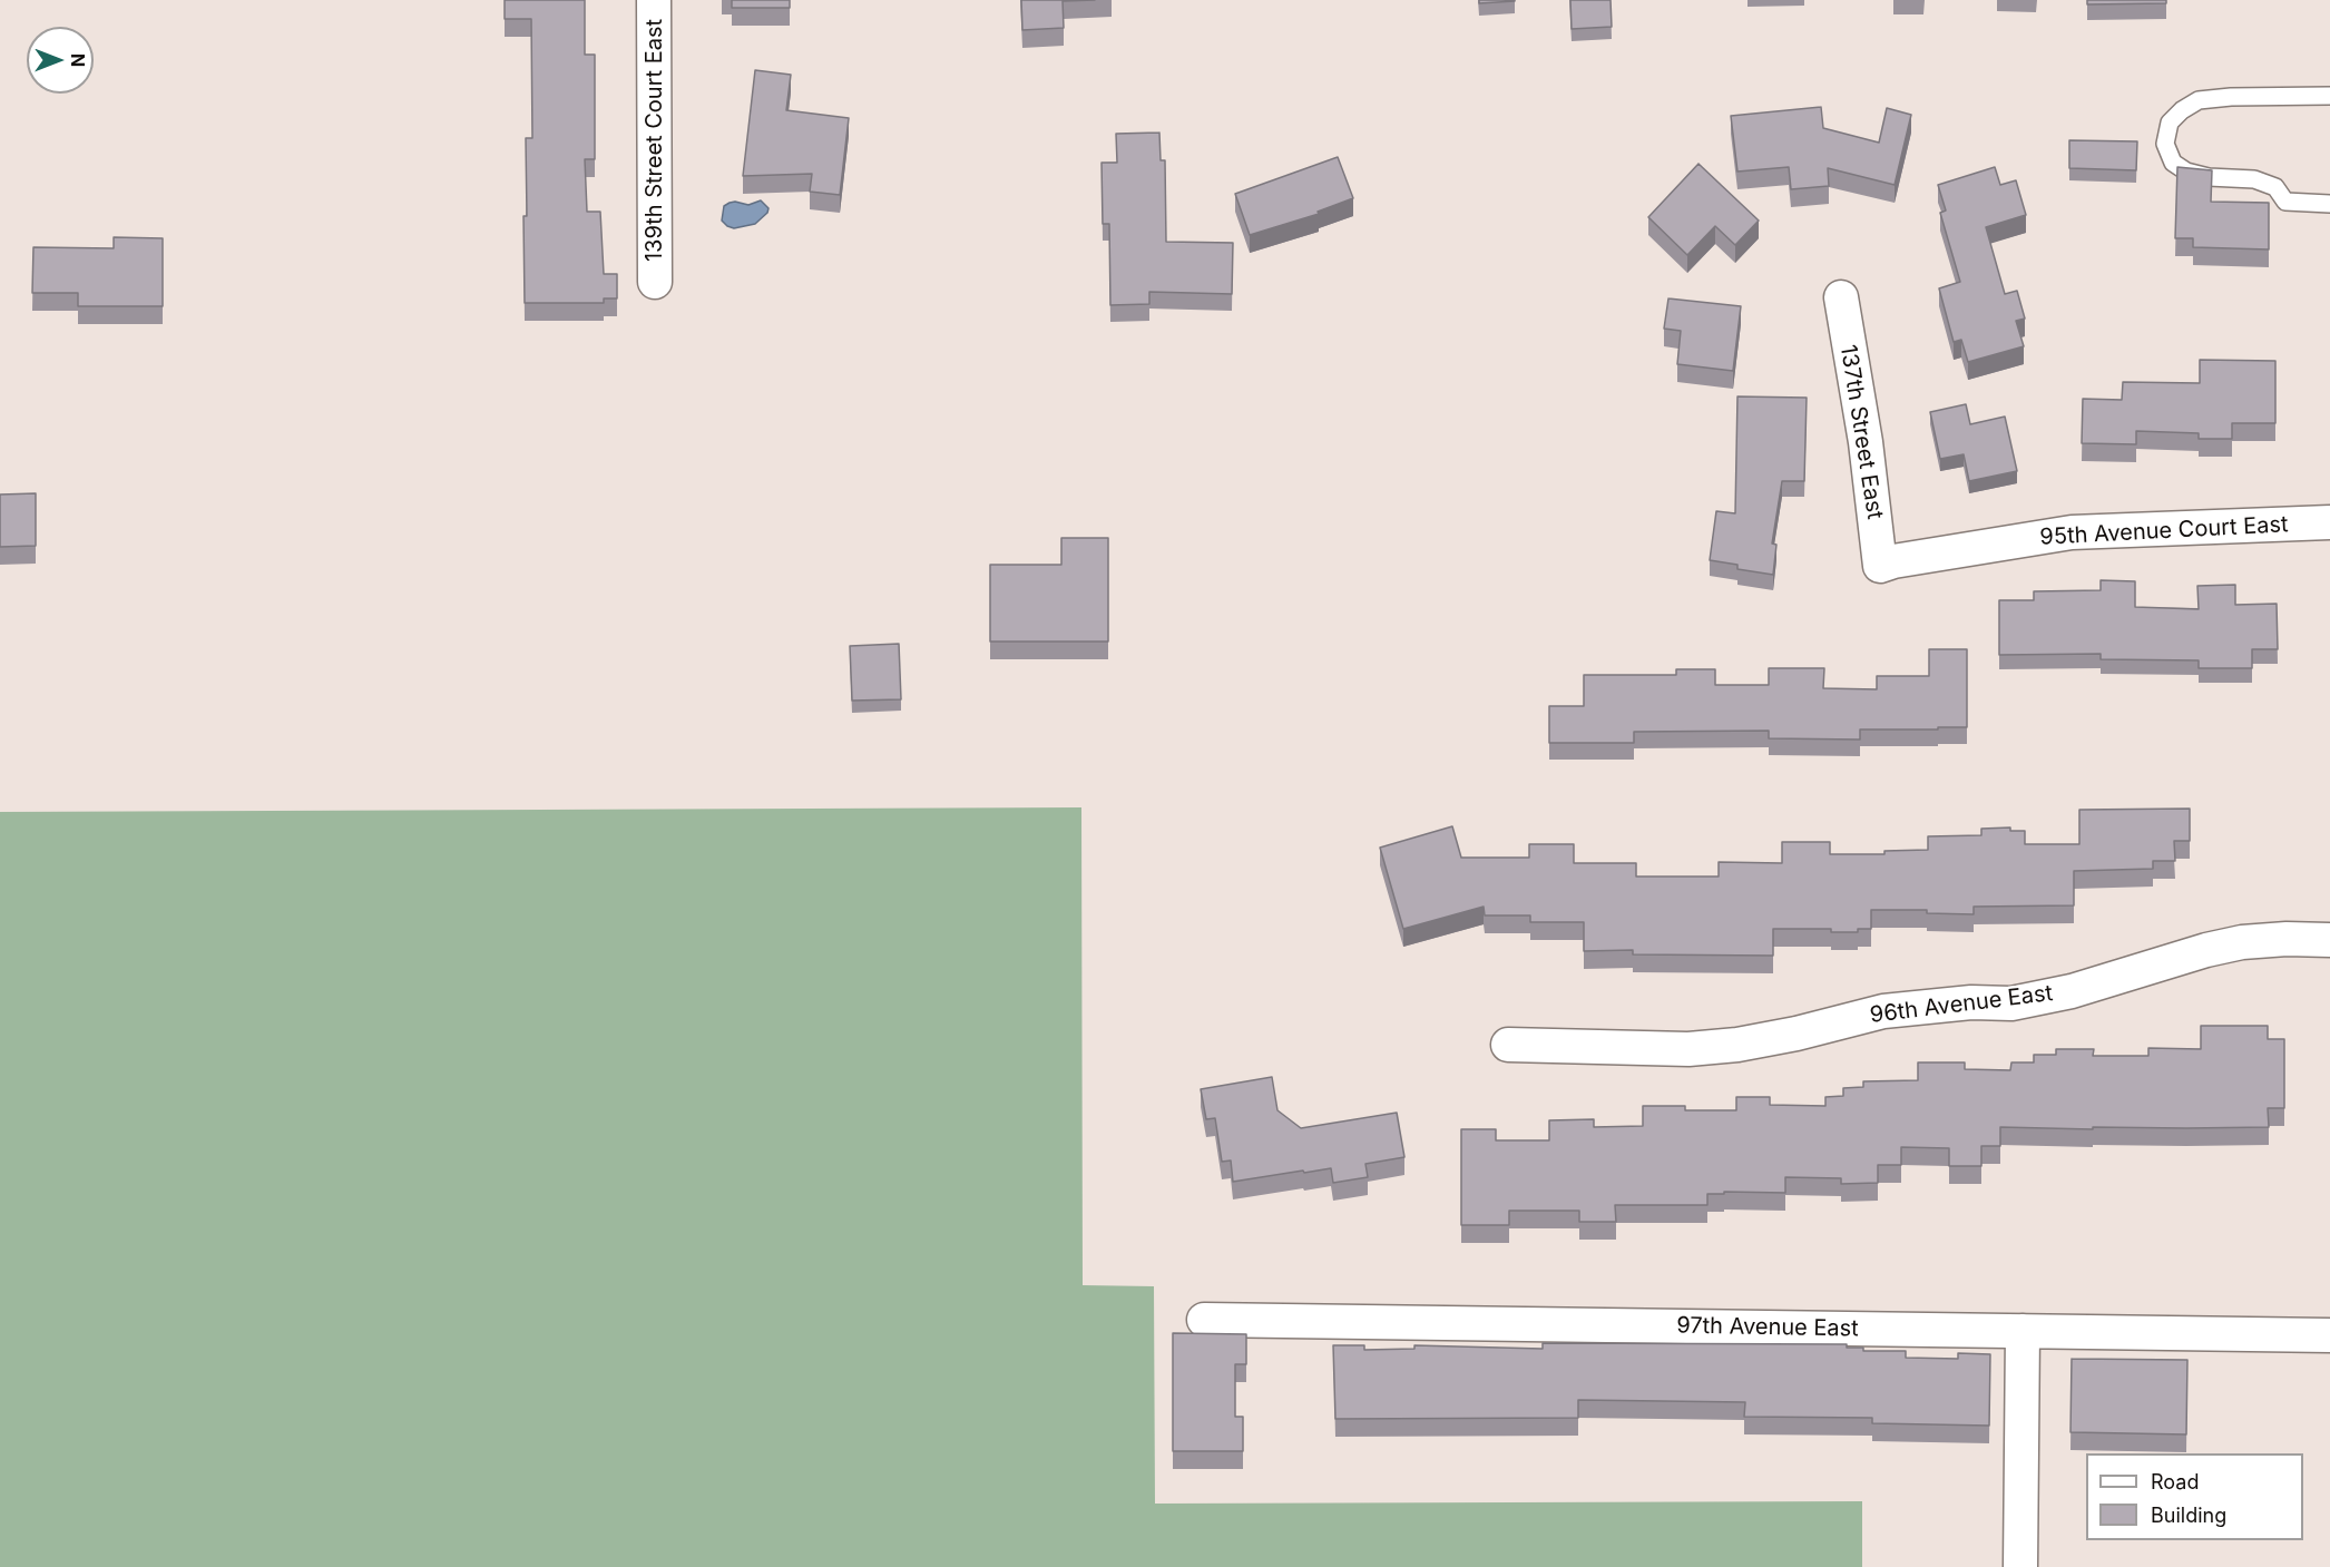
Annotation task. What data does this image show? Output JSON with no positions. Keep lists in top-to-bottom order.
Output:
{
  "streets": {
    "street": [
      "139th Street Court East",
      "137th Street East",
      "95th Avenue Court East",
      "96th Avenue East",
      "97th Avenue East"
    ]
  },
  "crossings": [
    ["137th Street East", "95th Avenue Court East"]
  ],
  "legend": ["Road", "Building"],
  "north": "right"
}
